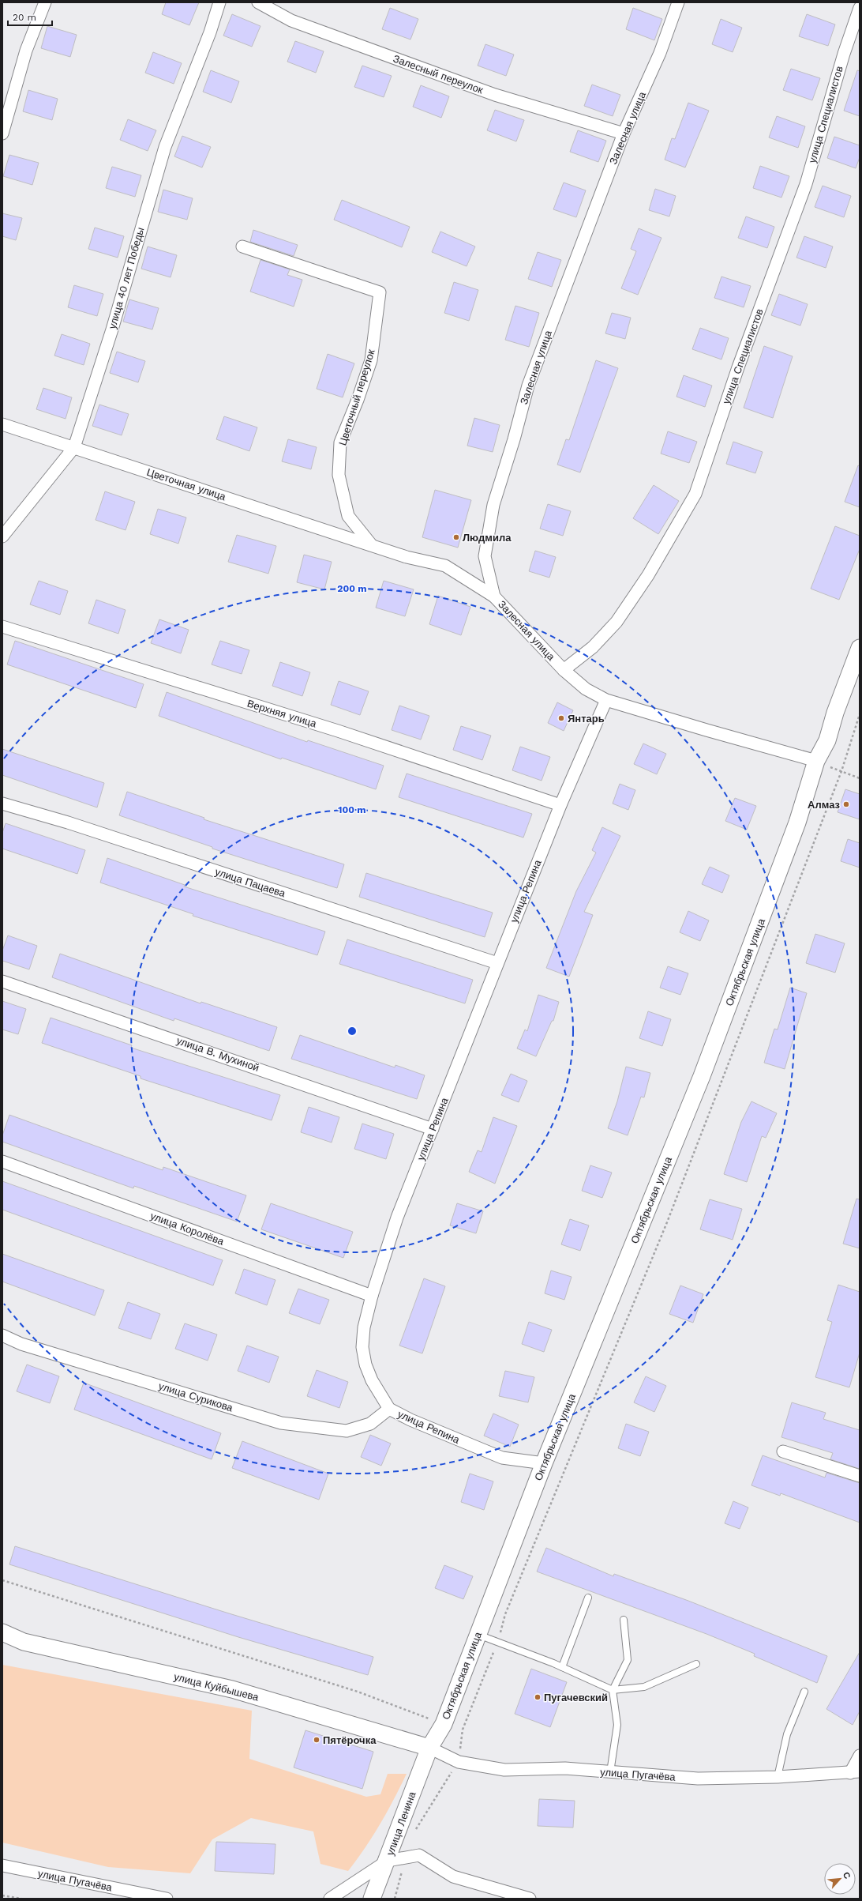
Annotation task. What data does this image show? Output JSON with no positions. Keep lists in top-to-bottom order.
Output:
{
  "streets": {
    "main road": ["Октябрьская улица", "улица Куйбышева", "улица Ленина"],
    "street": [
      "Залесный переулок",
      "улица Специалистов",
      "Залесная улица",
      "улица 40 лет Победы",
      "Цветочный переулок",
      "Цветочная улица",
      "Верхняя улица",
      "улица Пацаева",
      "улица Репина",
      "улица В. Мухиной",
      "улица Королёва",
      "улица Сурикова",
      "улица Пугачёва"
    ]
  },
  "crossings": [
    ["Залесный переулок", "Залесная улица"],
    ["улица Специалистов", "Залесная улица"],
    ["Залесная улица", "Цветочная улица"],
    ["Залесная улица", "улица Репина"],
    ["Залесная улица", "Октябрьская улица"],
    ["улица 40 лет Победы", "Цветочная улица"],
    ["Цветочный переулок", "Цветочная улица"],
    ["Верхняя улица", "улица Репина"],
    ["улица Пацаева", "улица Репина"],
    ["улица Репина", "Октябрьская улица"],
    ["улица Репина", "улица В. Мухиной"],
    ["улица Репина", "улица Королёва"],
    ["улица Репина", "улица Сурикова"],
    ["Октябрьская улица", "улица Куйбышева"],
    ["Октябрьская улица", "улица Пугачёва"],
    ["Октябрьская улица", "улица Ленина"],
    ["улица Куйбышева", "улица Пугачёва"],
    ["улица Куйбышева", "улица Ленина"],
    ["улица Пугачёва", "улица Ленина"]
  ],
  "places": [
    "Людмила",
    "Янтарь",
    "Алмаз",
    "Пугачевский",
    "Пятёрочка"
  ],
  "scale_bar": "20 m",
  "north": "top right",
  "rings": ["200 m", "100 m"]
}
